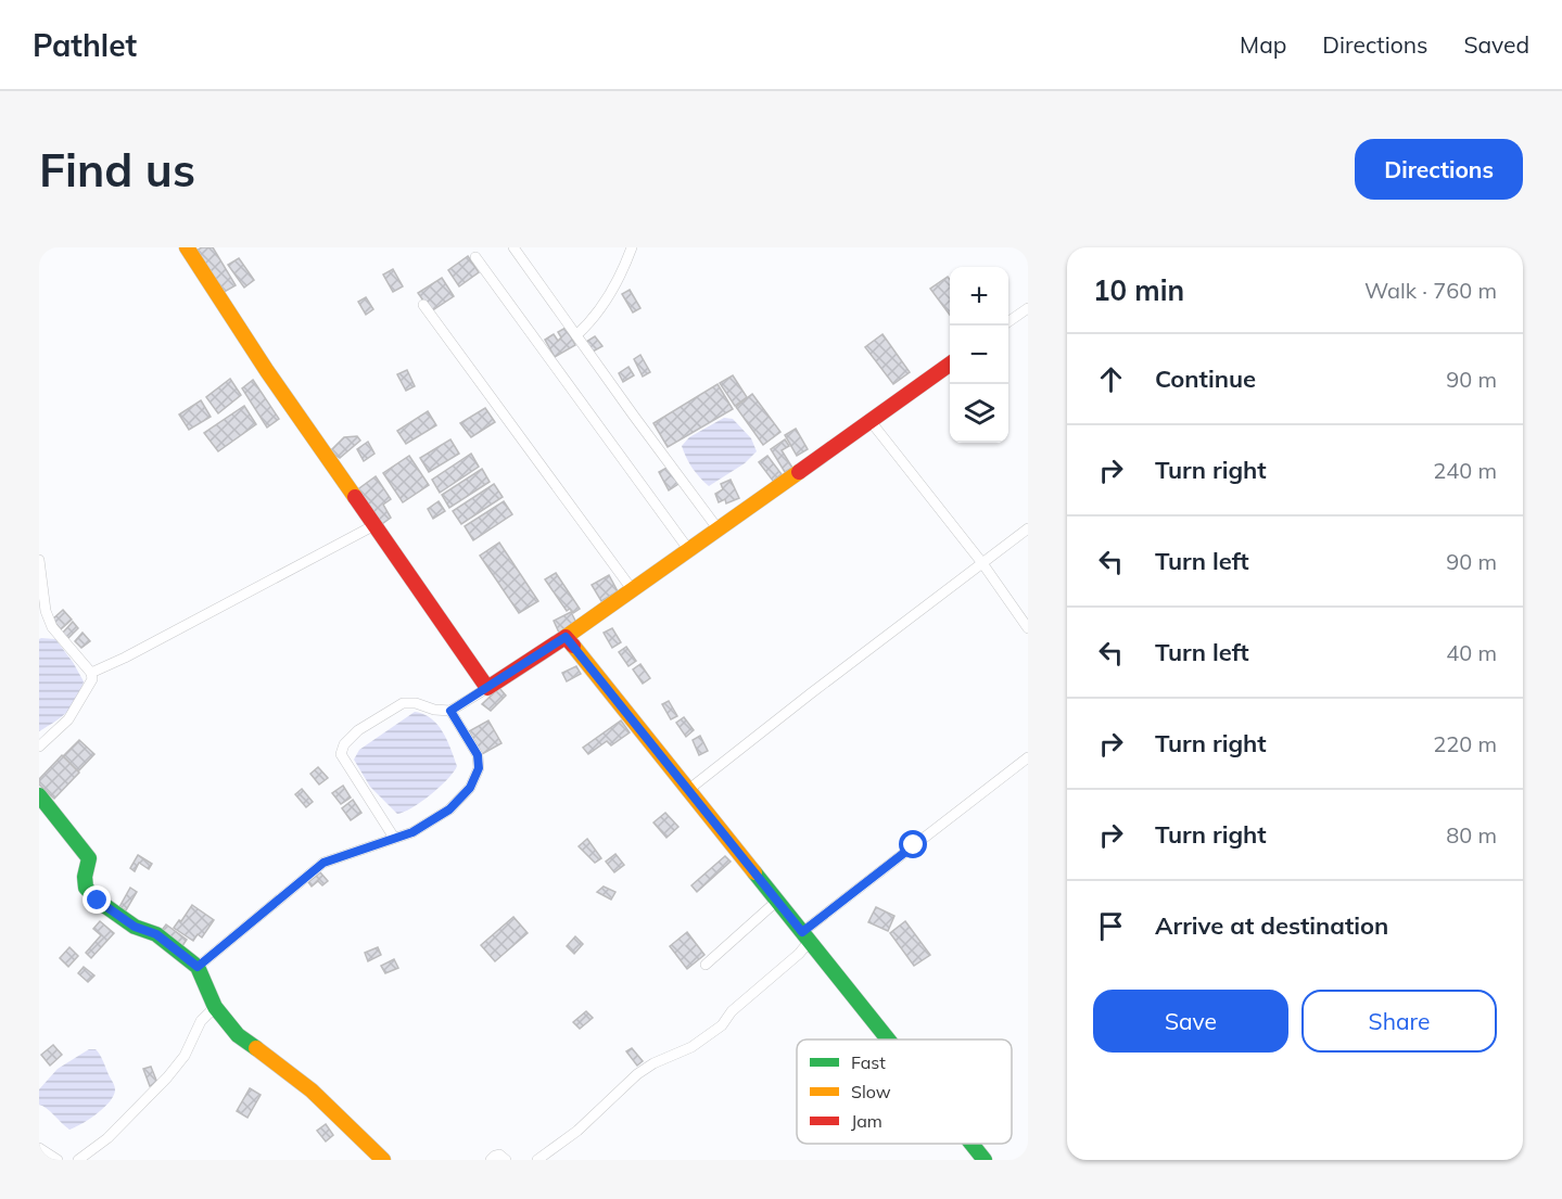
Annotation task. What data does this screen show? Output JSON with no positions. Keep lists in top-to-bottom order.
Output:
{
  "legend": ["Fast", "Slow", "Jam"],
  "page": {
    "header": "Pathlet",
    "nav": ["Map", "Directions", "Saved"],
    "buttons": [
      "Directions",
      ["Save", "Share"]
    ],
    "title": "Find us",
    "heading": ["10 min", "Walk · 760 m"],
    "map_buttons": ["+", "−"],
    "list": [
      ["Continue", "90 m"],
      ["Turn right", "240 m"],
      ["Turn left", "90 m"],
      ["Turn left", "40 m"],
      ["Turn right", "220 m"],
      ["Turn right", "80 m"],
      "Arrive at destination"
    ]
  }
}
